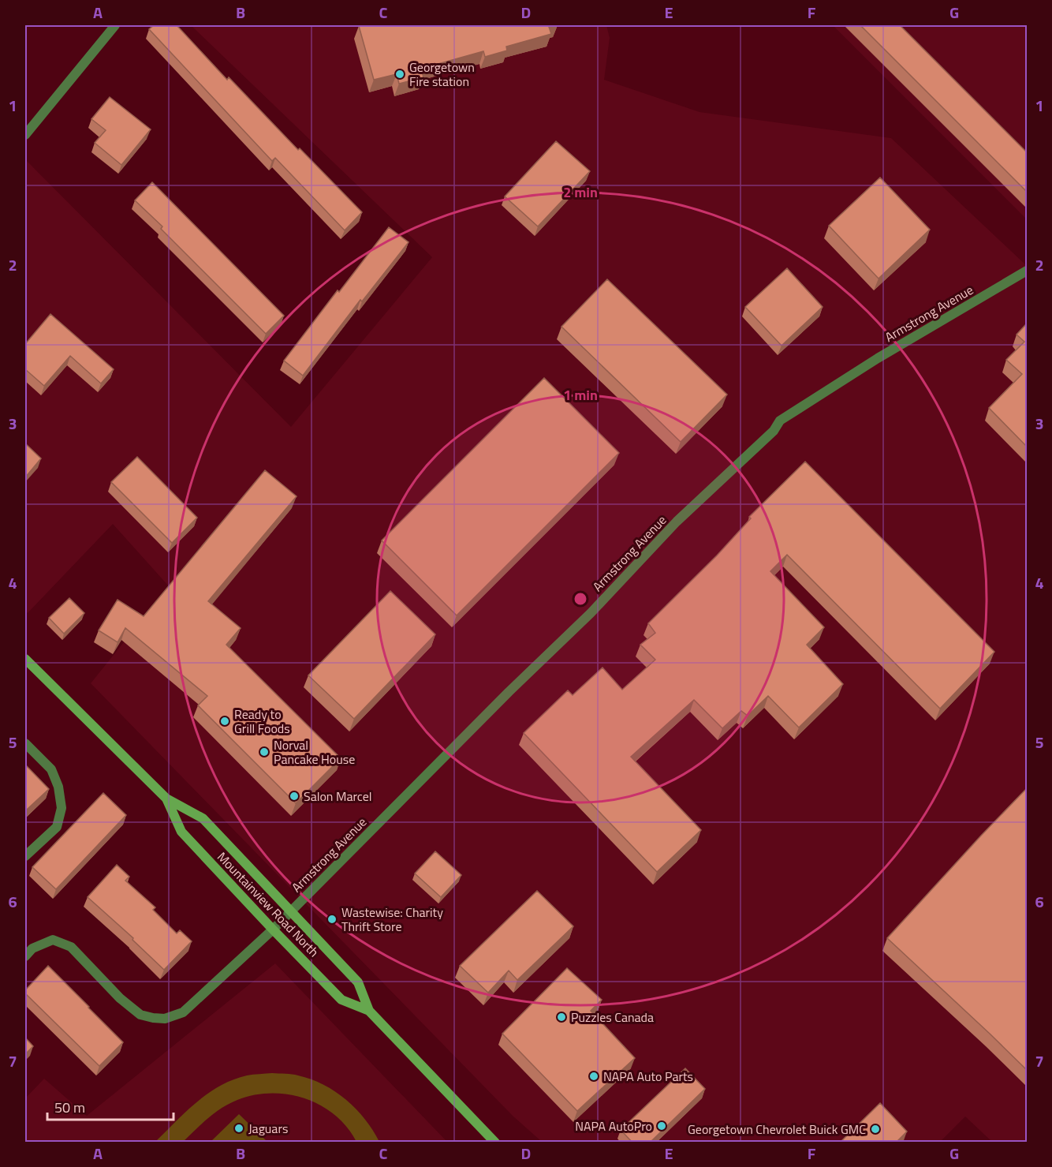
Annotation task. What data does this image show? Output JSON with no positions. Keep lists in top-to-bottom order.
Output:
{
  "streets": {
    "main road": ["Mountainview Road North"],
    "street": ["Armstrong Avenue"]
  },
  "crossings": [
    ["Armstrong Avenue", "Mountainview Road North"]
  ],
  "places": [
    "Georgetown Fire station",
    "Ready to Grill Foods",
    "Norval Pancake House",
    "Salon Marcel",
    "Wastewise: Charity Thrift Store",
    "Puzzles Canada",
    "NAPA Auto Parts",
    "NAPA AutoPro",
    "Jaguars",
    "Georgetown Chevrolet Buick GMC"
  ],
  "scale_bar": "50 m",
  "grid": {
    "columns": [
      "A",
      "B",
      "C",
      "D",
      "E",
      "F",
      "G"
    ],
    "rows": [
      "1",
      "2",
      "3",
      "4",
      "5",
      "6",
      "7"
    ]
  },
  "rings": ["2 min", "1 min"]
}
